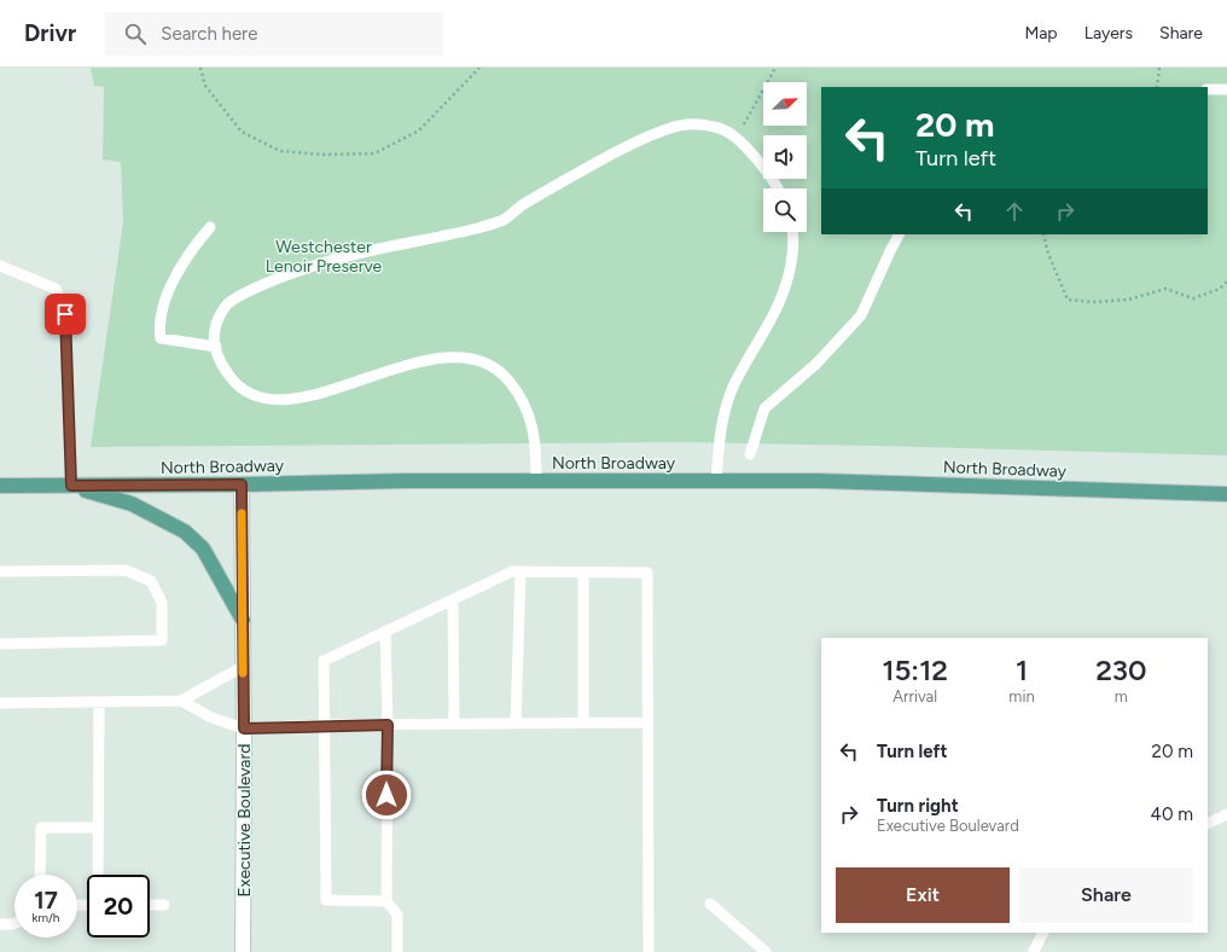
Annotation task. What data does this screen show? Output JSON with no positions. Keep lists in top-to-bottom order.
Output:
{
  "streets": {
    "main road": ["North Broadway", "Executive Boulevard"]
  },
  "crossings": [
    ["North Broadway", "Executive Boulevard"]
  ],
  "parks": ["Westchester Lenoir Preserve"],
  "north": "top right",
  "page": {
    "header": "Drivr",
    "search": "Search here",
    "nav": ["Map", "Layers", "Share"],
    "turn": ["20 m", "Turn left"],
    "eta": [
      "15:12",
      "Arrival",
      "1",
      "min",
      "230",
      "m"
    ],
    "list": [
      {
        "name": "Turn left",
        "value": "20 m"
      },
      {
        "name": "Turn right",
        "note": "Executive Boulevard",
        "value": "40 m"
      }
    ],
    "buttons": ["Exit", "Share"],
    "speed": "17 km/h",
    "limit": "20"
  }
}
